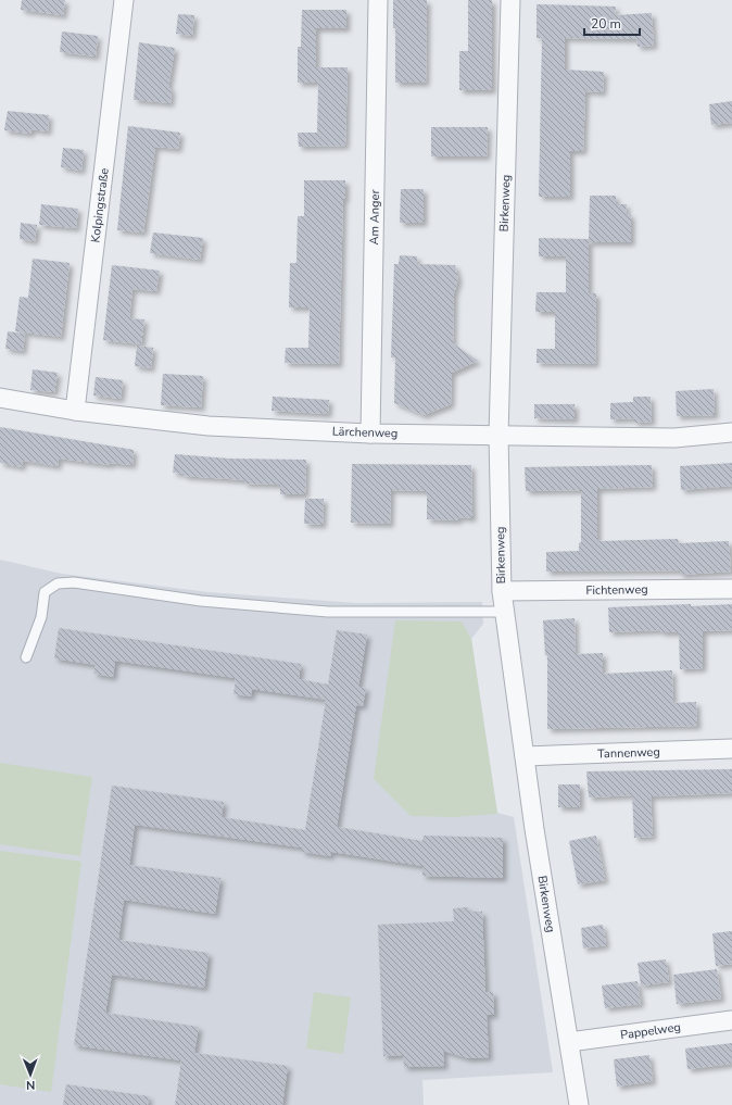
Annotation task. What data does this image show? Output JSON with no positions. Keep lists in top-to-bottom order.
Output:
{
  "streets": {
    "street": [
      "Birkenweg",
      "Kolpingstraße",
      "Am Anger",
      "Lärchenweg",
      "Fichtenweg",
      "Tannenweg",
      "Pappelweg"
    ]
  },
  "crossings": [
    ["Birkenweg", "Lärchenweg"],
    ["Birkenweg", "Fichtenweg"],
    ["Birkenweg", "Tannenweg"],
    ["Birkenweg", "Pappelweg"],
    ["Kolpingstraße", "Lärchenweg"],
    ["Am Anger", "Lärchenweg"]
  ],
  "scale_bar": "20 m",
  "north": "bottom"
}
